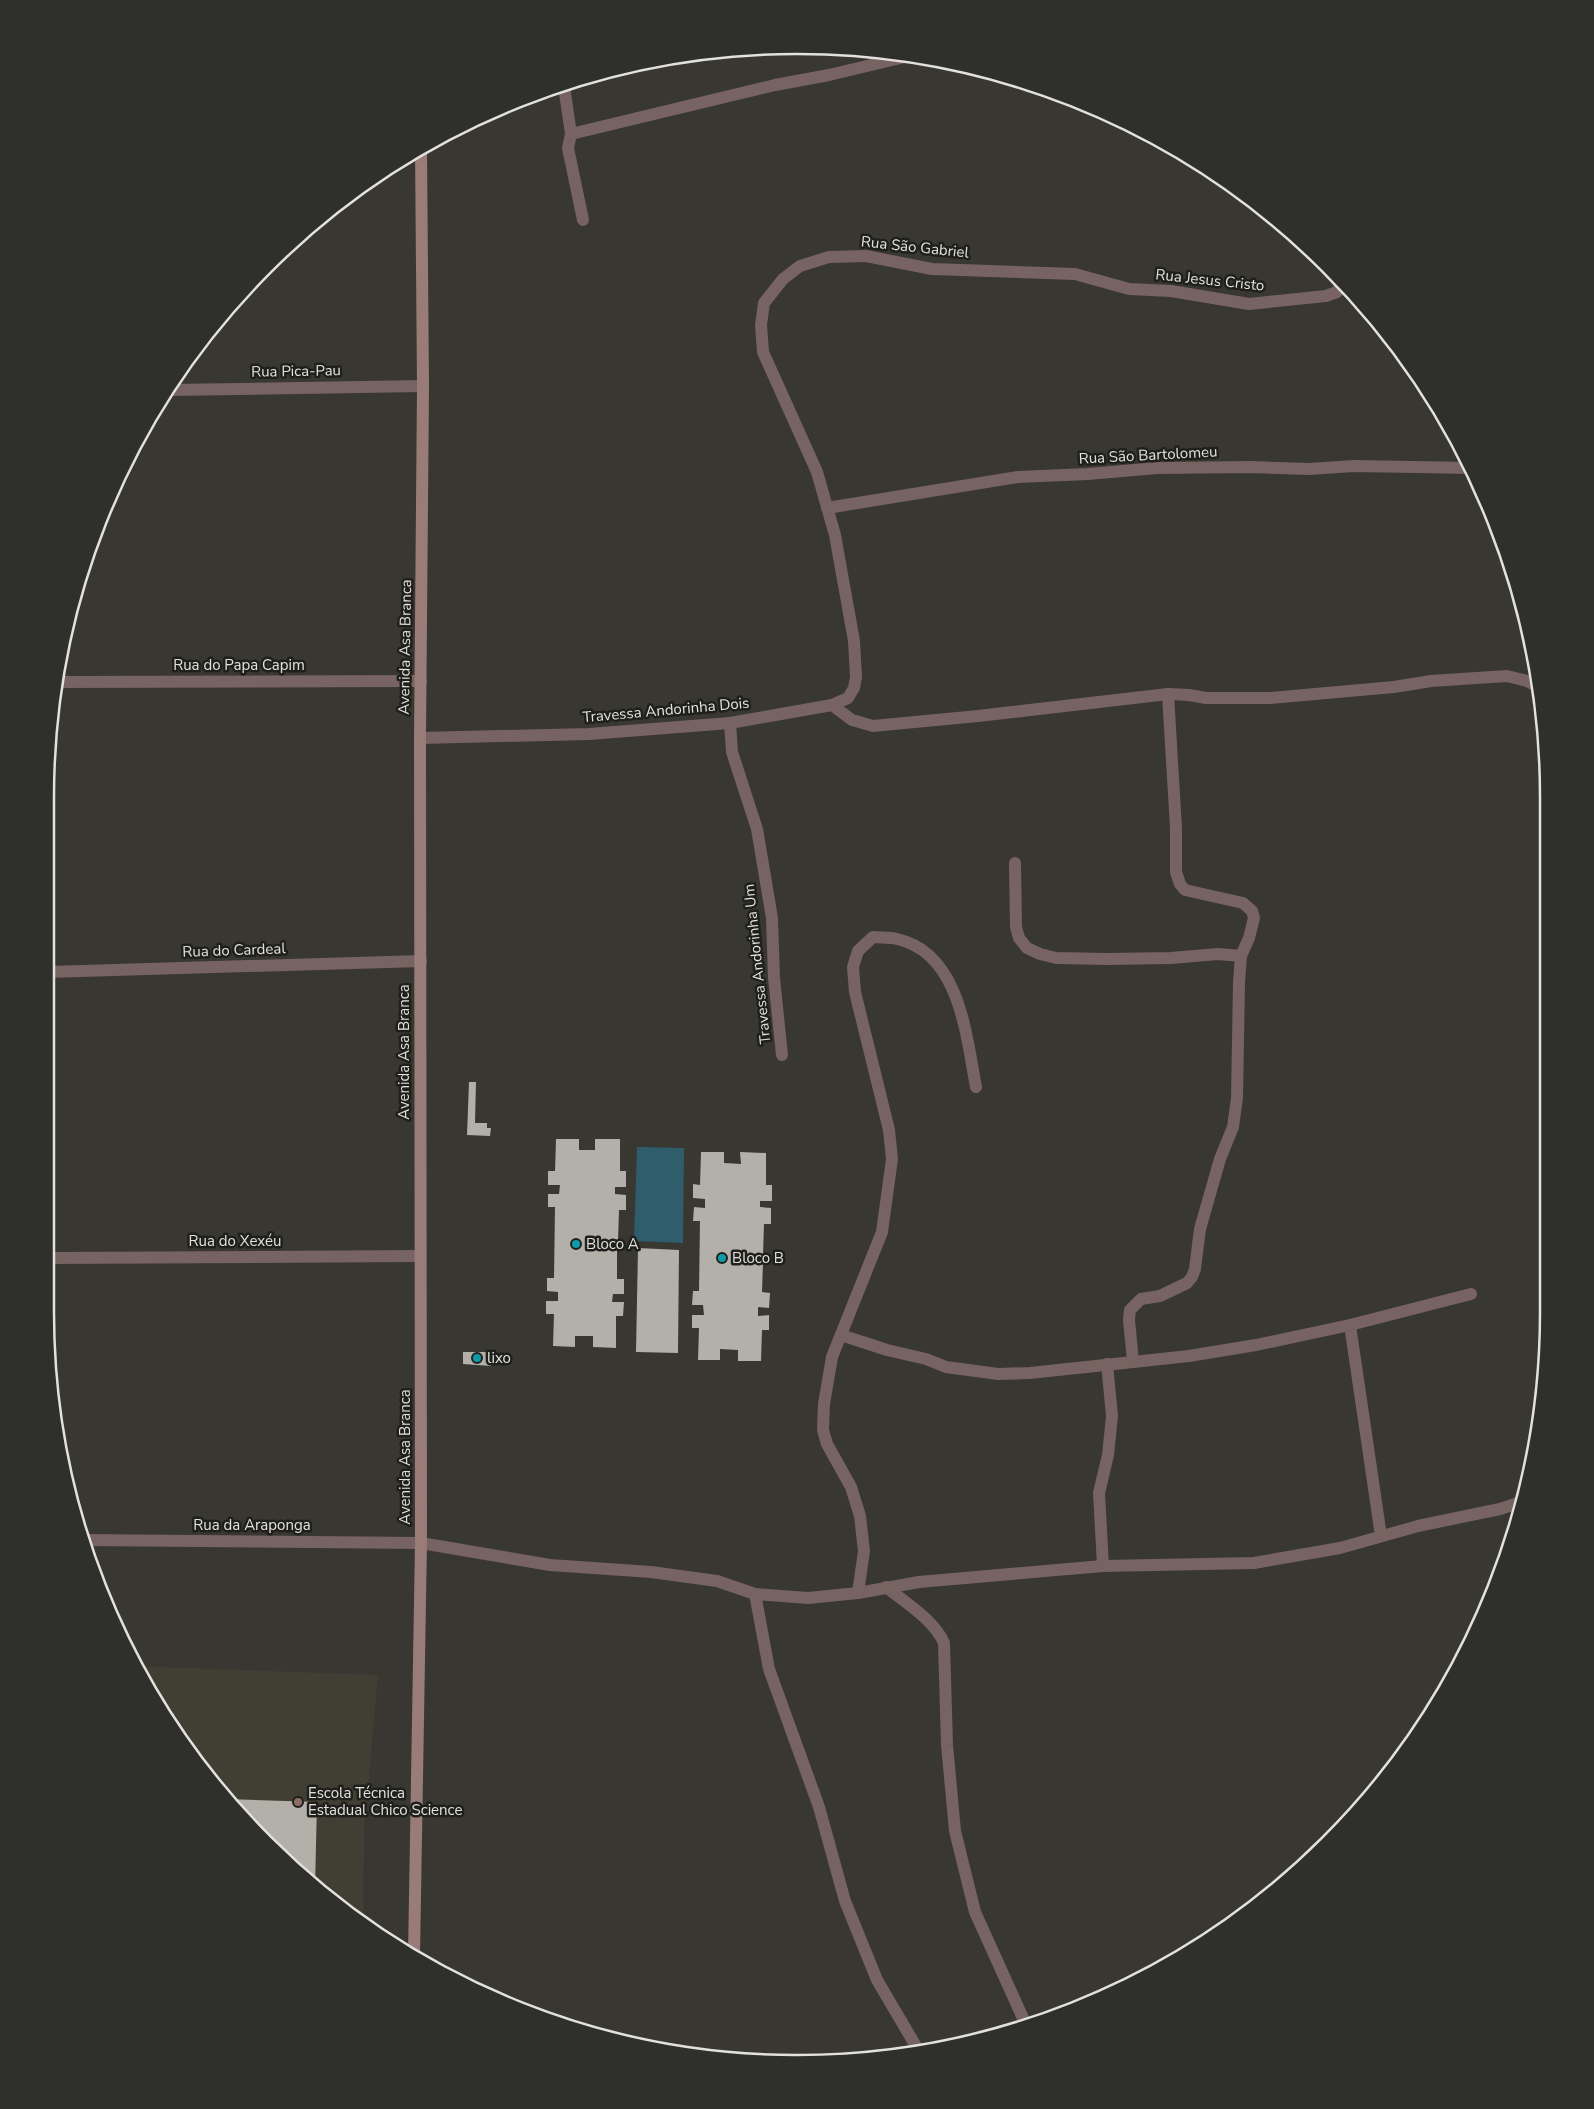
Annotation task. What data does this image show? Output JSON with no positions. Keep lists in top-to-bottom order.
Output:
{
  "streets": {
    "street": [
      "Rua São Gabriel",
      "Rua Jesus Cristo",
      "Rua Pica-Pau",
      "Rua São Bartolomeu",
      "Avenida Asa Branca",
      "Rua do Papa Capim",
      "Travessa Andorinha Dois",
      "Rua do Cardeal",
      "Travessa Andorinha Um",
      "Rua do Xexéu",
      "Rua da Araponga"
    ]
  },
  "crossings": [
    ["Rua São Gabriel", "Rua Jesus Cristo"],
    ["Rua São Gabriel", "Travessa Andorinha Dois"],
    ["Rua Pica-Pau", "Avenida Asa Branca"],
    ["Rua São Bartolomeu", "Travessa Andorinha Dois"],
    ["Avenida Asa Branca", "Rua do Papa Capim"],
    ["Avenida Asa Branca", "Travessa Andorinha Dois"],
    ["Avenida Asa Branca", "Rua do Cardeal"],
    ["Avenida Asa Branca", "Rua do Xexéu"],
    ["Avenida Asa Branca", "Rua da Araponga"],
    ["Travessa Andorinha Dois", "Travessa Andorinha Um"]
  ],
  "places": [
    "Bloco A",
    "Bloco B",
    "lixo",
    "Escola Técnica Estadual Chico Science"
  ]
}
